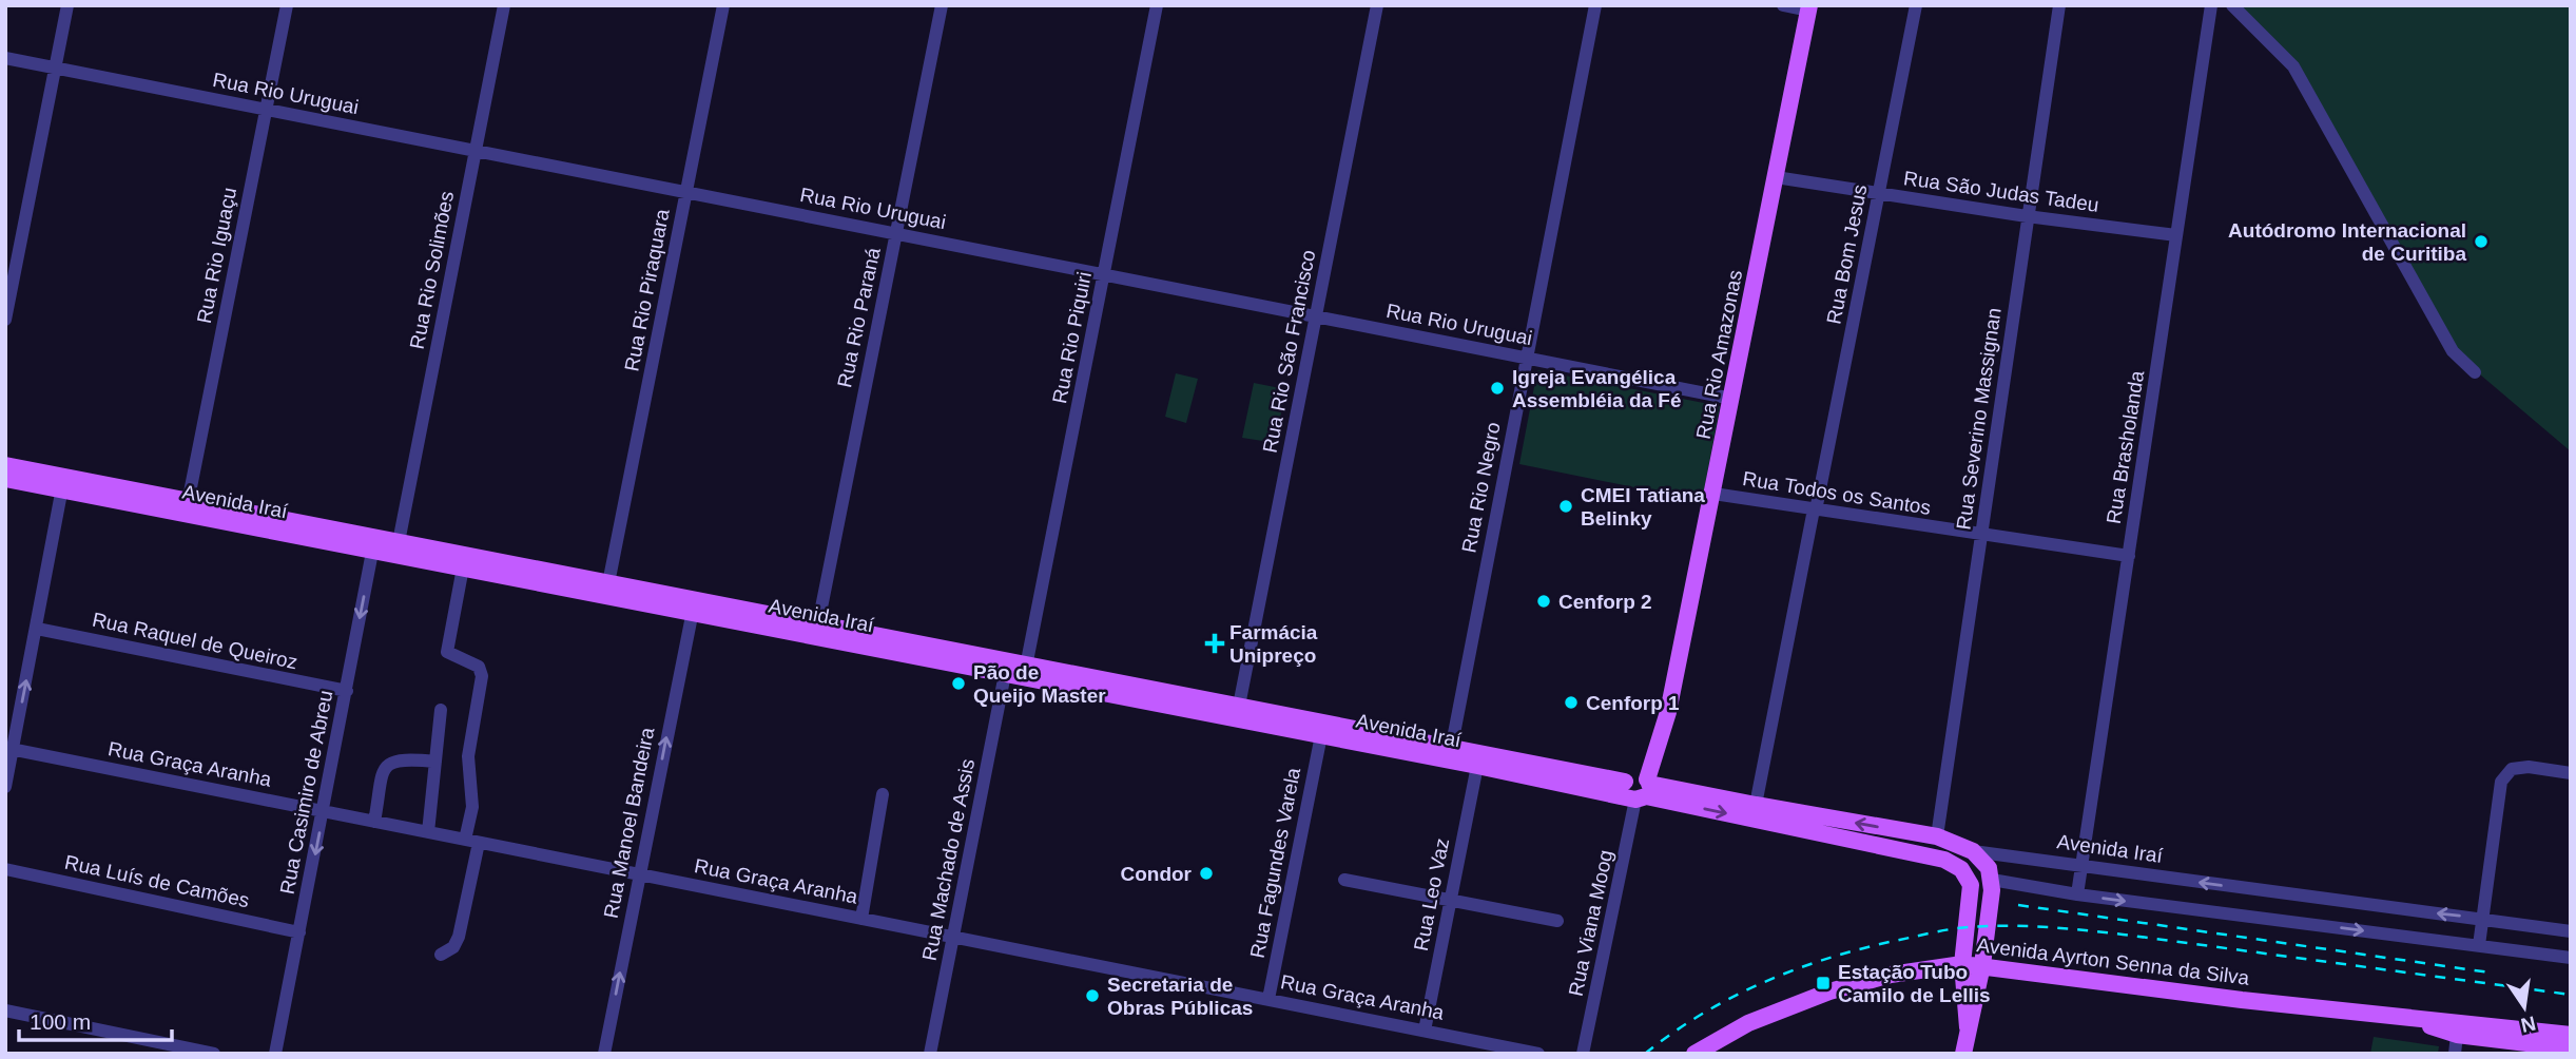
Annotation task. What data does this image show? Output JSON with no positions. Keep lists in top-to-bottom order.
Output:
{
  "streets": {
    "main road": ["Rua Rio Amazonas", "Avenida Iraí", "Avenida Ayrton Senna da Silva"],
    "street": [
      "Rua Rio Uruguai",
      "Rua São Judas Tadeu",
      "Rua Bom Jesus",
      "Rua Rio Iguaçu",
      "Rua Rio Solimões",
      "Rua Rio Piraquara",
      "Rua Rio Paraná",
      "Rua Rio Piquiri",
      "Rua Rio São Francisco",
      "Rua Severino Massignan",
      "Rua Brasholanda",
      "Rua Rio Negro",
      "Rua Todos os Santos",
      "Rua Raquel de Queiroz",
      "Rua Graça Aranha",
      "Rua Casimiro de Abreu",
      "Rua Manoel Bandeira",
      "Rua Machado de Assis",
      "Rua Fagundes Varela",
      "Rua Luís de Camões",
      "Rua Leo Vaz",
      "Rua Viana Moog"
    ]
  },
  "crossings": [
    ["Rua Rio Uruguai", "Rua Rio Iguaçu"],
    ["Rua Rio Uruguai", "Rua Rio Solimões"],
    ["Rua Rio Uruguai", "Rua Rio Piraquara"],
    ["Rua Rio Uruguai", "Rua Rio Paraná"],
    ["Rua Rio Uruguai", "Rua Rio Piquiri"],
    ["Rua Rio Uruguai", "Rua Rio São Francisco"],
    ["Rua Rio Uruguai", "Rua Rio Amazonas"],
    ["Rua Rio Uruguai", "Rua Rio Negro"],
    ["Rua São Judas Tadeu", "Rua Bom Jesus"],
    ["Rua São Judas Tadeu", "Rua Rio Amazonas"],
    ["Rua São Judas Tadeu", "Rua Severino Massignan"],
    ["Rua São Judas Tadeu", "Rua Brasholanda"],
    ["Rua Bom Jesus", "Rua Todos os Santos"],
    ["Rua Bom Jesus", "Avenida Iraí"],
    ["Rua Rio Iguaçu", "Avenida Iraí"],
    ["Rua Rio Solimões", "Avenida Iraí"],
    ["Rua Rio Piraquara", "Avenida Iraí"],
    ["Rua Rio Paraná", "Avenida Iraí"],
    ["Rua Rio Piquiri", "Avenida Iraí"],
    ["Rua Rio São Francisco", "Avenida Iraí"],
    ["Rua Rio Amazonas", "Rua Todos os Santos"],
    ["Rua Rio Amazonas", "Avenida Iraí"],
    ["Rua Rio Amazonas", "Rua Viana Moog"],
    ["Rua Severino Massignan", "Rua Todos os Santos"],
    ["Rua Severino Massignan", "Avenida Iraí"],
    ["Rua Brasholanda", "Rua Todos os Santos"],
    ["Rua Brasholanda", "Avenida Iraí"],
    ["Rua Rio Negro", "Avenida Iraí"],
    ["Avenida Iraí", "Rua Casimiro de Abreu"],
    ["Avenida Iraí", "Rua Manoel Bandeira"],
    ["Avenida Iraí", "Rua Machado de Assis"],
    ["Avenida Iraí", "Rua Fagundes Varela"],
    ["Avenida Iraí", "Rua Leo Vaz"],
    ["Avenida Iraí", "Rua Viana Moog"],
    ["Avenida Iraí", "Avenida Ayrton Senna da Silva"],
    ["Rua Raquel de Queiroz", "Rua Casimiro de Abreu"],
    ["Rua Graça Aranha", "Rua Casimiro de Abreu"],
    ["Rua Graça Aranha", "Rua Manoel Bandeira"],
    ["Rua Graça Aranha", "Rua Machado de Assis"],
    ["Rua Graça Aranha", "Rua Fagundes Varela"],
    ["Rua Graça Aranha", "Rua Leo Vaz"],
    ["Rua Casimiro de Abreu", "Rua Luís de Camões"]
  ],
  "one_way": ["Rua Casimiro de Abreu", "Rua Manoel Bandeira"],
  "places": {
    "other": [
      "Autódromo Internacional de Curitiba",
      "Igreja Evangélica Assembléia da Fé",
      "CMEI Tatiana Belinky",
      "Cenforp 2",
      "Pão de Queijo Master",
      "Cenforp 1",
      "Condor",
      "Secretaria de Obras Públicas"
    ],
    "health": ["Farmácia Unipreço"],
    "transit": ["Estação Tubo Camilo de Lellis"]
  },
  "scale_bar": "100 m",
  "north": "bottom"
}
